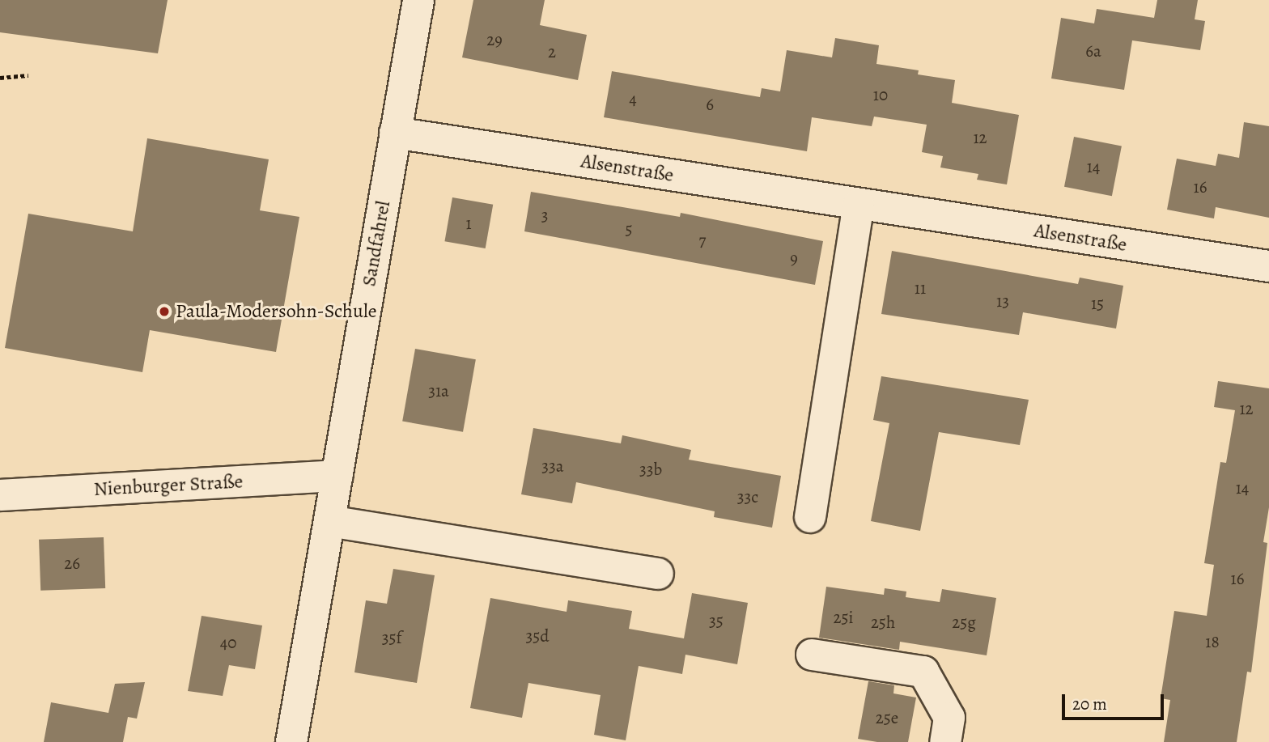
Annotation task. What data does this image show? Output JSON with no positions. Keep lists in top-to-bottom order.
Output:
{
  "streets": {
    "street": ["Alsenstraße", "Sandfahrel", "Nienburger Straße"]
  },
  "crossings": [
    ["Alsenstraße", "Sandfahrel"],
    ["Sandfahrel", "Nienburger Straße"]
  ],
  "places": ["Paula-Modersohn-Schule"],
  "house_numbers": [
    "29",
    "6a",
    "2",
    "10",
    "4",
    "6",
    "12",
    "14",
    "16",
    "3",
    "1",
    "5",
    "7",
    "9",
    "11",
    "13",
    "15",
    "31a",
    "12",
    "33a",
    "33b",
    "14",
    "33c",
    "26",
    "16",
    "25i",
    "35",
    "25h",
    "25g",
    "35d",
    "35f",
    "18",
    "40",
    "25e"
  ],
  "scale_bar": "20 m"
}
